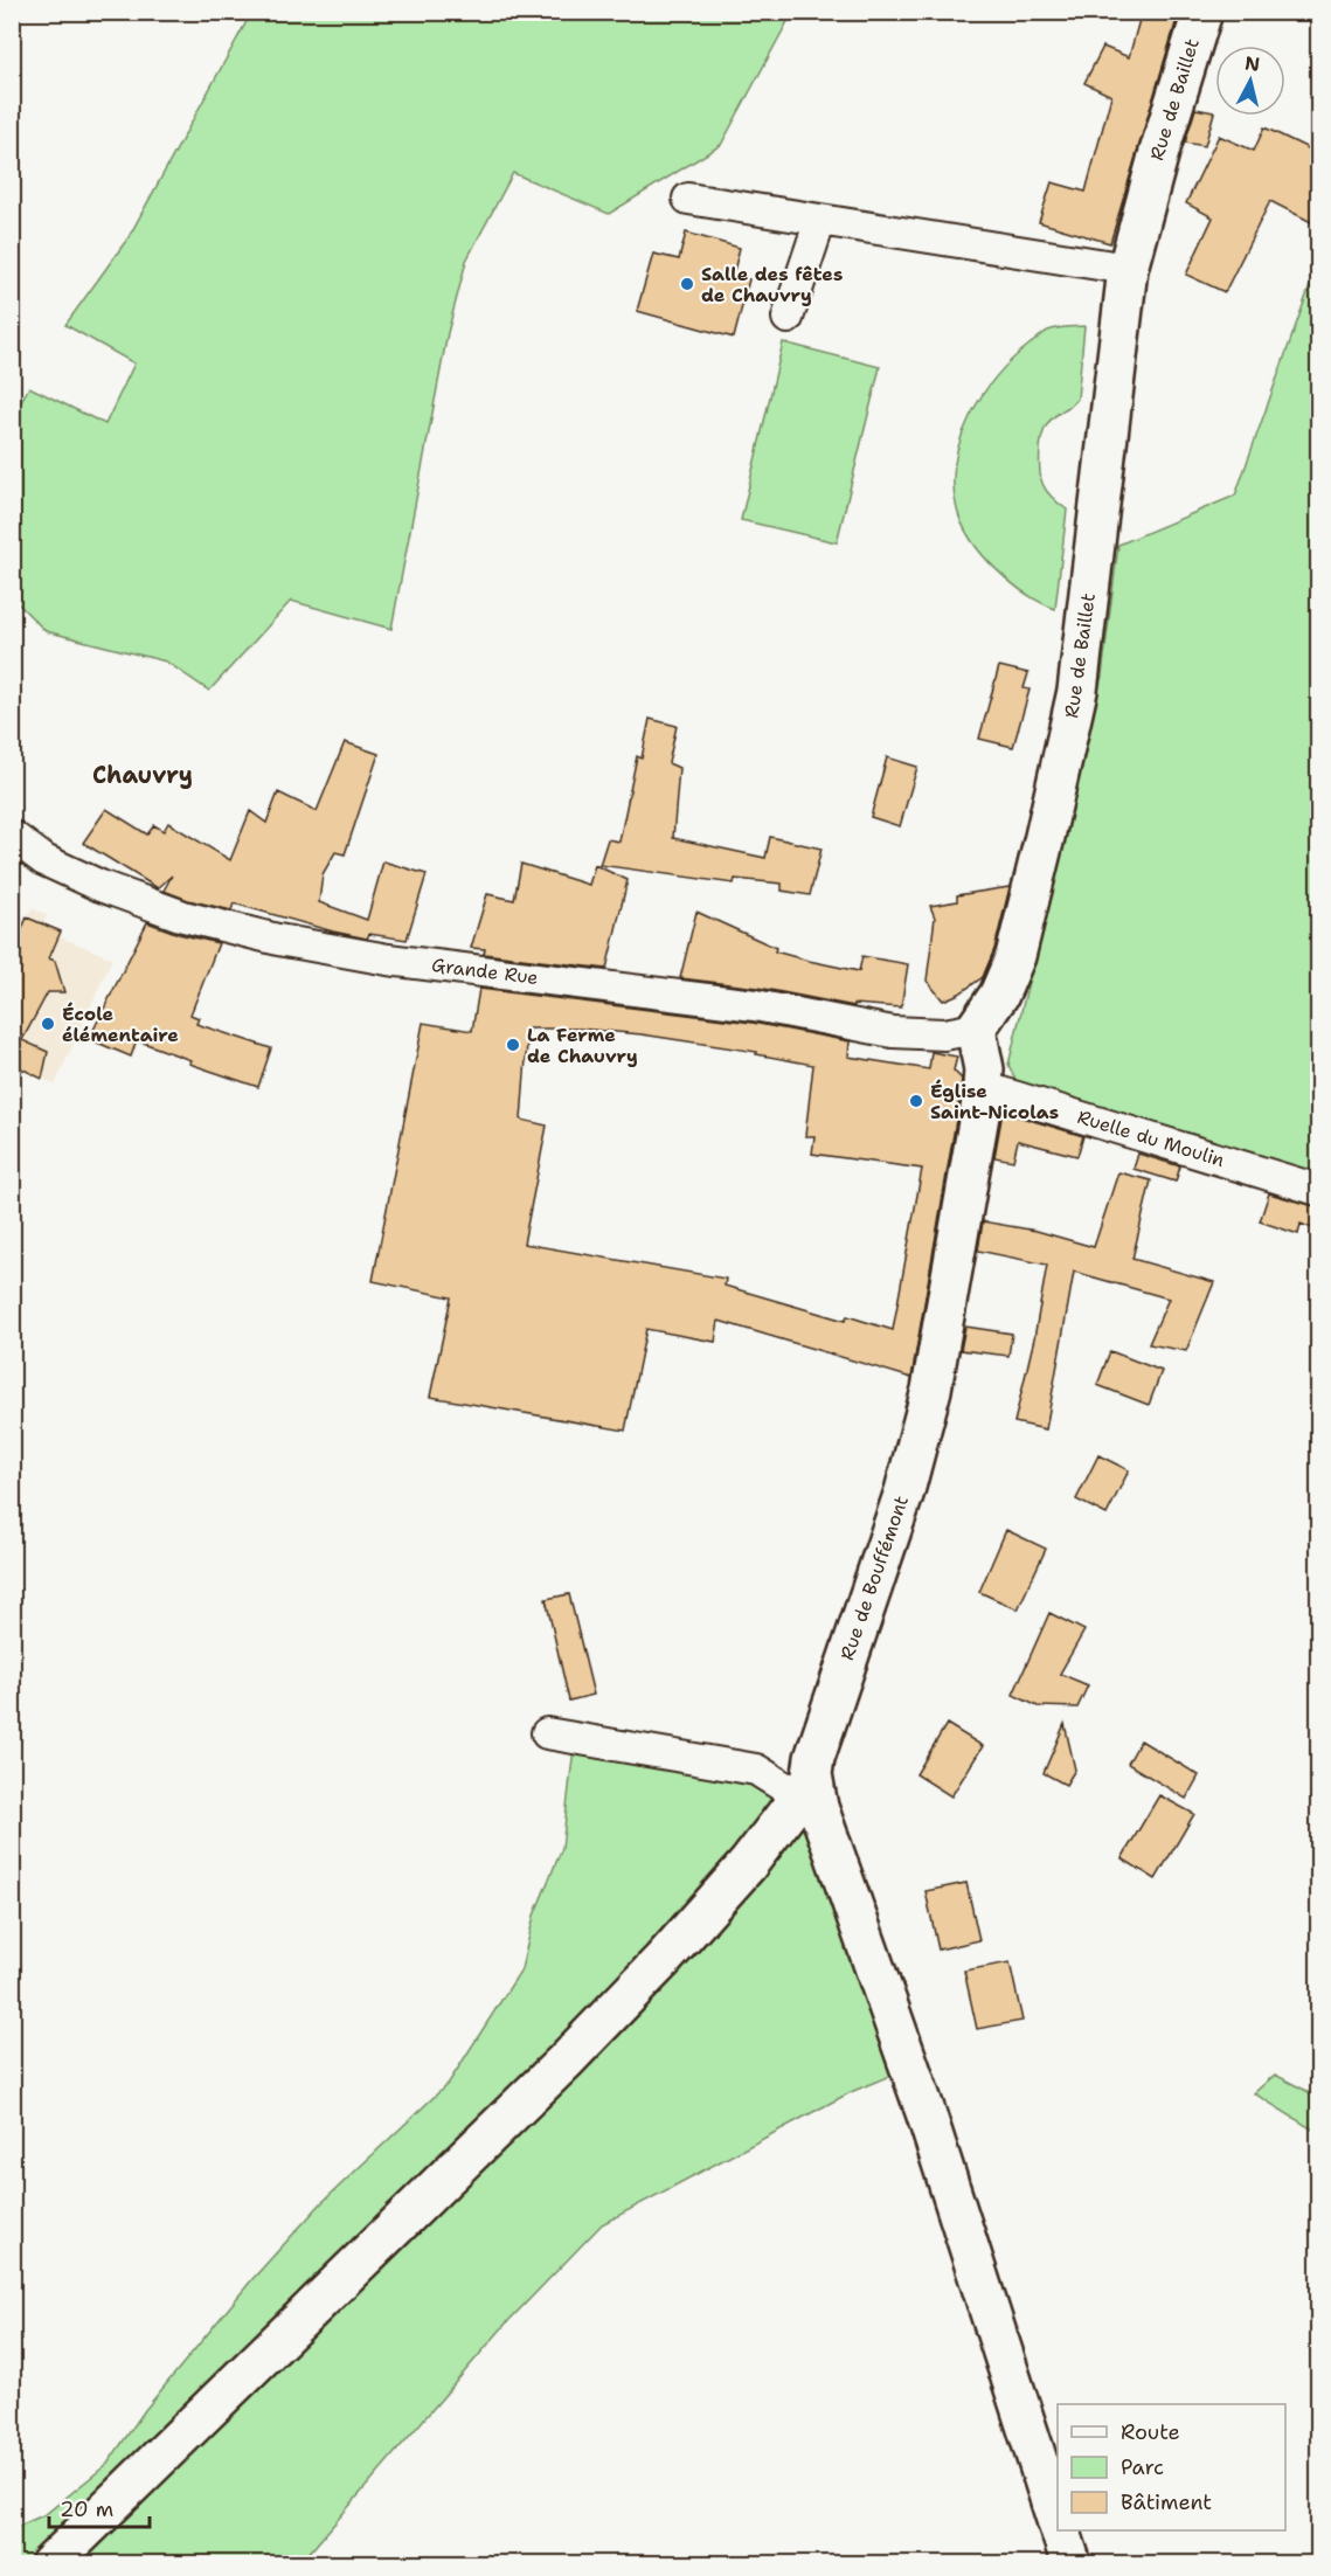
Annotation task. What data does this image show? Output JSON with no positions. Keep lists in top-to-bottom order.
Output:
{
  "streets": {
    "street": [
      "Rue de Baillet",
      "Grande Rue",
      "Ruelle du Moulin",
      "Rue de Bouffémont"
    ]
  },
  "crossings": [
    ["Rue de Baillet", "Grande Rue"],
    ["Rue de Baillet", "Rue de Bouffémont"],
    ["Grande Rue", "Rue de Bouffémont"],
    ["Ruelle du Moulin", "Rue de Bouffémont"]
  ],
  "districts": ["Chauvry"],
  "places": [
    "Salle des fêtes de Chauvry",
    "École élémentaire",
    "La Ferme de Chauvry",
    "Église Saint-Nicolas"
  ],
  "legend": ["Route", "Parc", "Bâtiment"],
  "scale_bar": "20 m",
  "north": "top"
}
